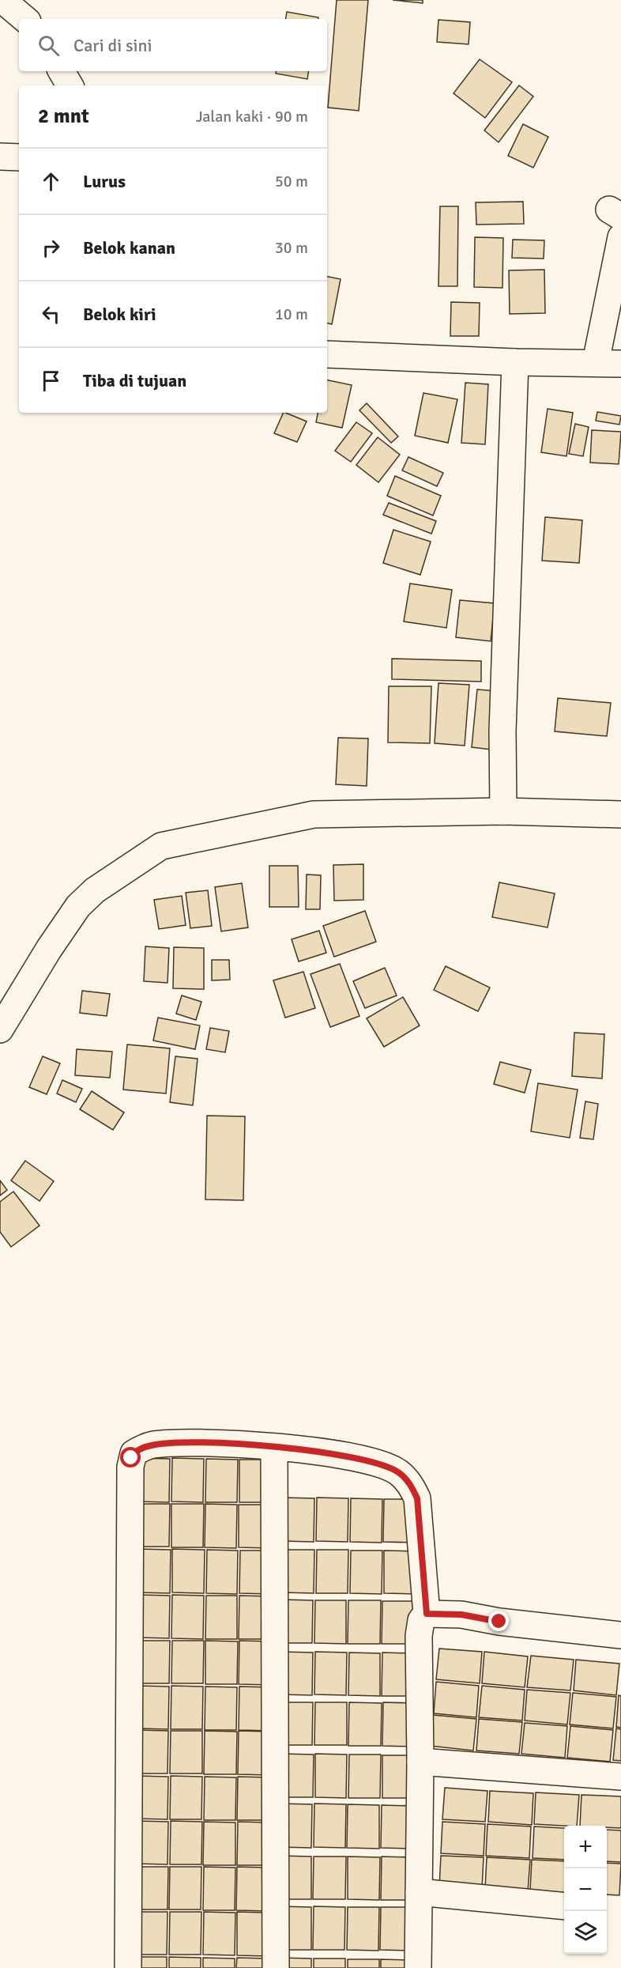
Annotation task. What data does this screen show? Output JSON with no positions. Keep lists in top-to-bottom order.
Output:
{
  "page": {
    "search": "Cari di sini",
    "heading": ["2 mnt", "Jalan kaki · 90 m"],
    "list": [
      ["Lurus", "50 m"],
      ["Belok kanan", "30 m"],
      ["Belok kiri", "10 m"],
      "Tiba di tujuan"
    ],
    "map_buttons": ["+", "−"]
  }
}
